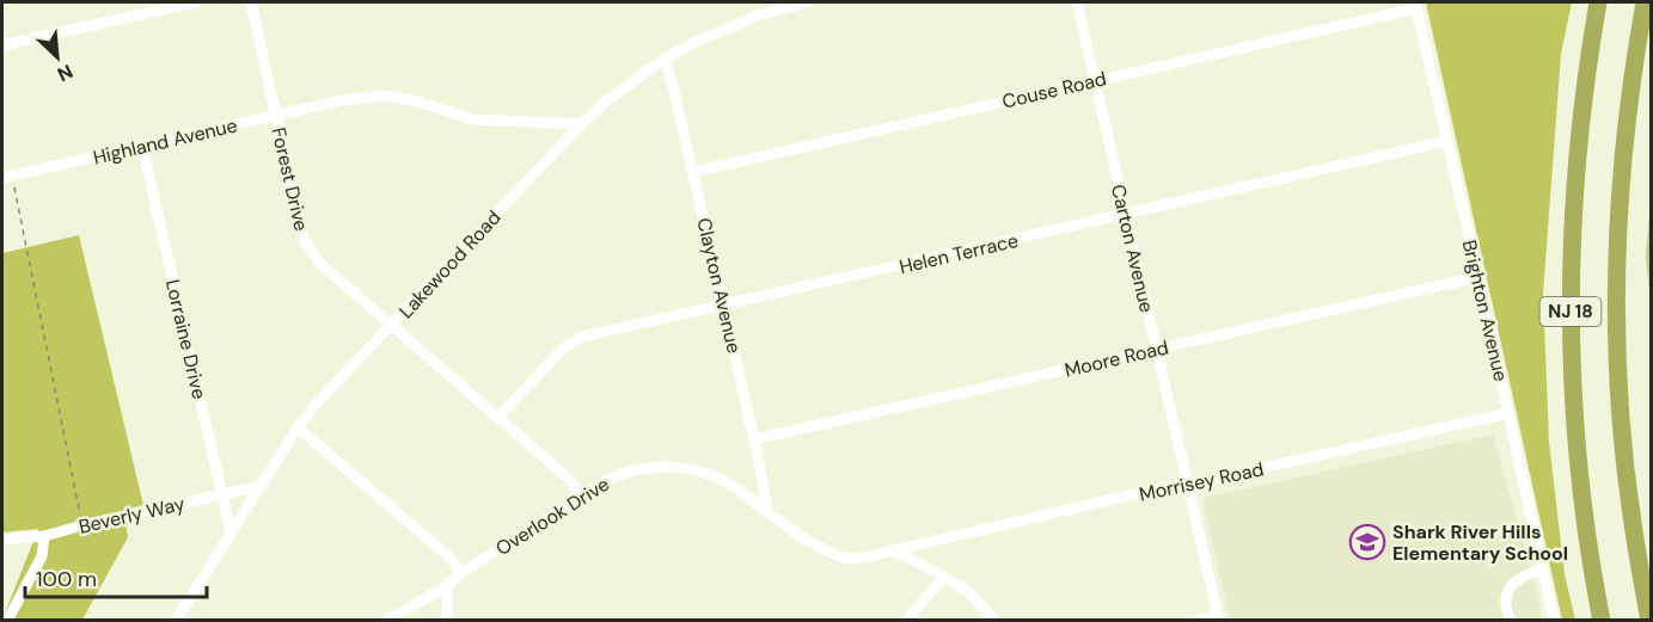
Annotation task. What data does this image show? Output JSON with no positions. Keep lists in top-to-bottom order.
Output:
{
  "streets": {
    "highway": ["NJ 18"],
    "street": [
      "Couse Road",
      "Highland Avenue",
      "Forest Drive",
      "Carton Avenue",
      "Helen Terrace",
      "Lakewood Road",
      "Clayton Avenue",
      "Brighton Avenue",
      "Lorraine Drive",
      "Moore Road",
      "Morrisey Road",
      "Beverly Way",
      "Overlook Drive"
    ]
  },
  "crossings": [
    ["Couse Road", "Carton Avenue"],
    ["Couse Road", "Clayton Avenue"],
    ["Couse Road", "Brighton Avenue"],
    ["Highland Avenue", "Forest Drive"],
    ["Highland Avenue", "Lakewood Road"],
    ["Highland Avenue", "Lorraine Drive"],
    ["Forest Drive", "Helen Terrace"],
    ["Forest Drive", "Lakewood Road"],
    ["Forest Drive", "Overlook Drive"],
    ["Carton Avenue", "Helen Terrace"],
    ["Carton Avenue", "Moore Road"],
    ["Carton Avenue", "Morrisey Road"],
    ["Helen Terrace", "Clayton Avenue"],
    ["Helen Terrace", "Brighton Avenue"],
    ["Lakewood Road", "Clayton Avenue"],
    ["Lakewood Road", "Lorraine Drive"],
    ["Lakewood Road", "Beverly Way"],
    ["Clayton Avenue", "Moore Road"],
    ["Clayton Avenue", "Overlook Drive"],
    ["Brighton Avenue", "Moore Road"],
    ["Brighton Avenue", "Morrisey Road"],
    ["Lorraine Drive", "Beverly Way"],
    ["Morrisey Road", "Overlook Drive"]
  ],
  "places": {
    "school or university": ["Shark River Hills Elementary School"]
  },
  "scale_bar": "100 m",
  "north": "bottom right"
}
